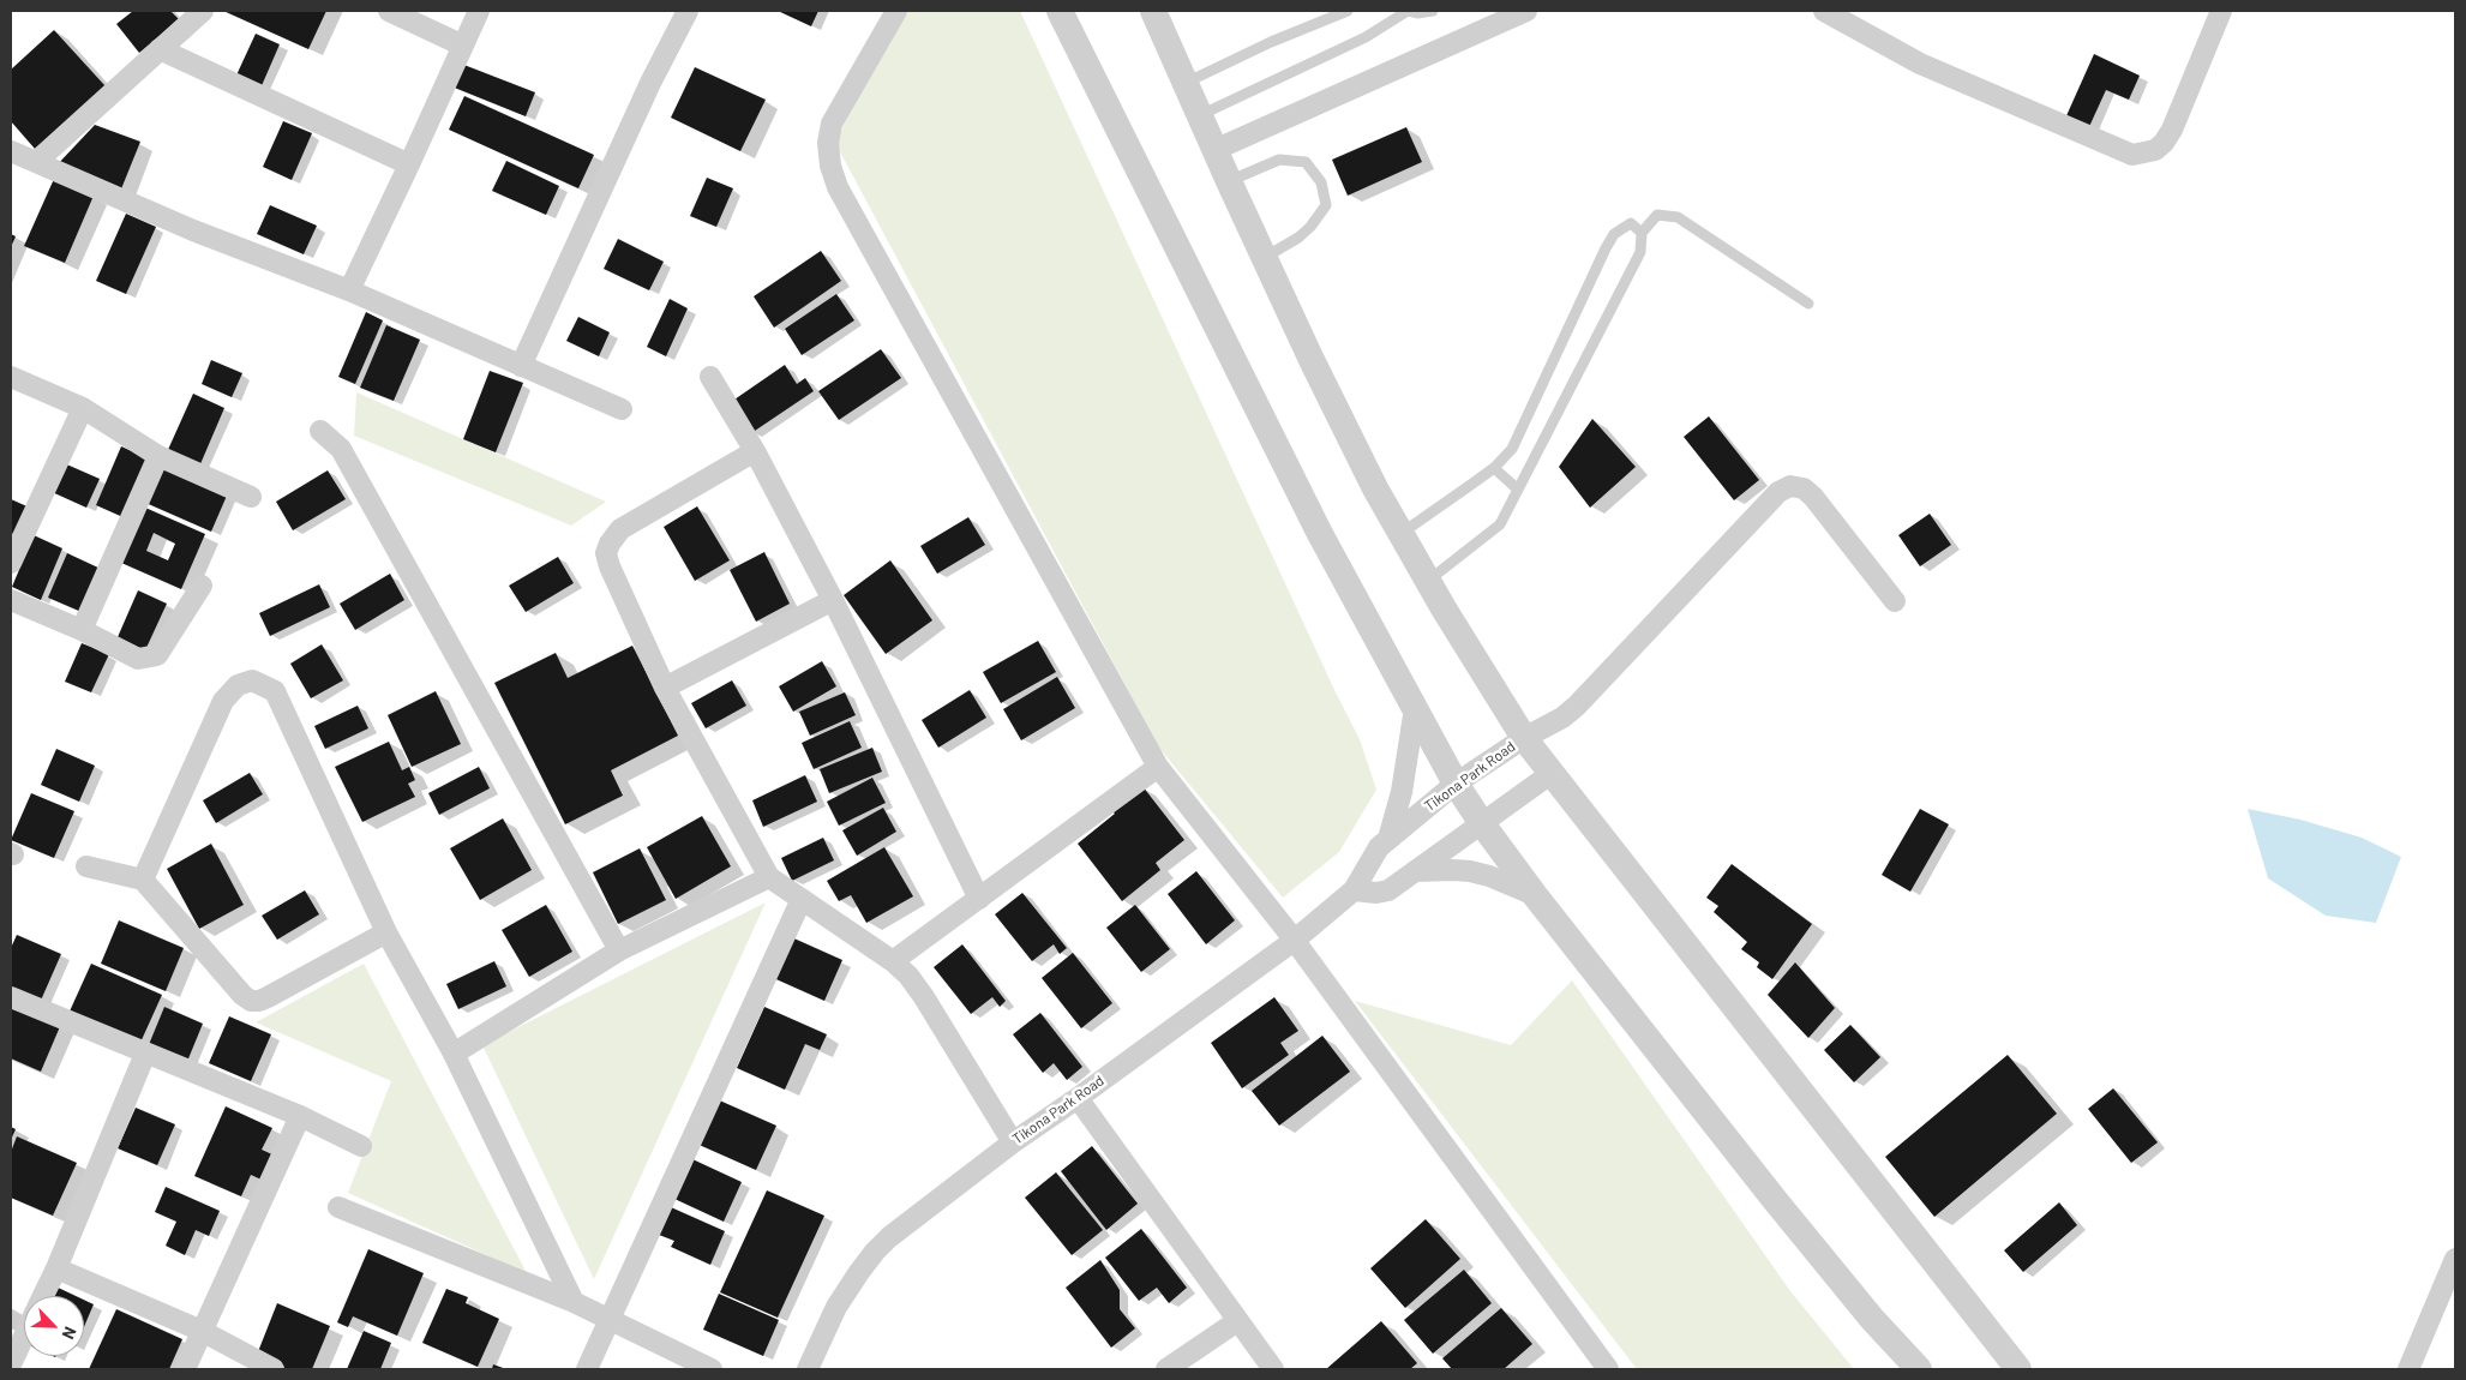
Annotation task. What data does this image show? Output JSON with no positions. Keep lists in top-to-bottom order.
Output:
{
  "streets": {
    "street": ["Tikona Park Road"]
  },
  "north": "bottom right"
}
